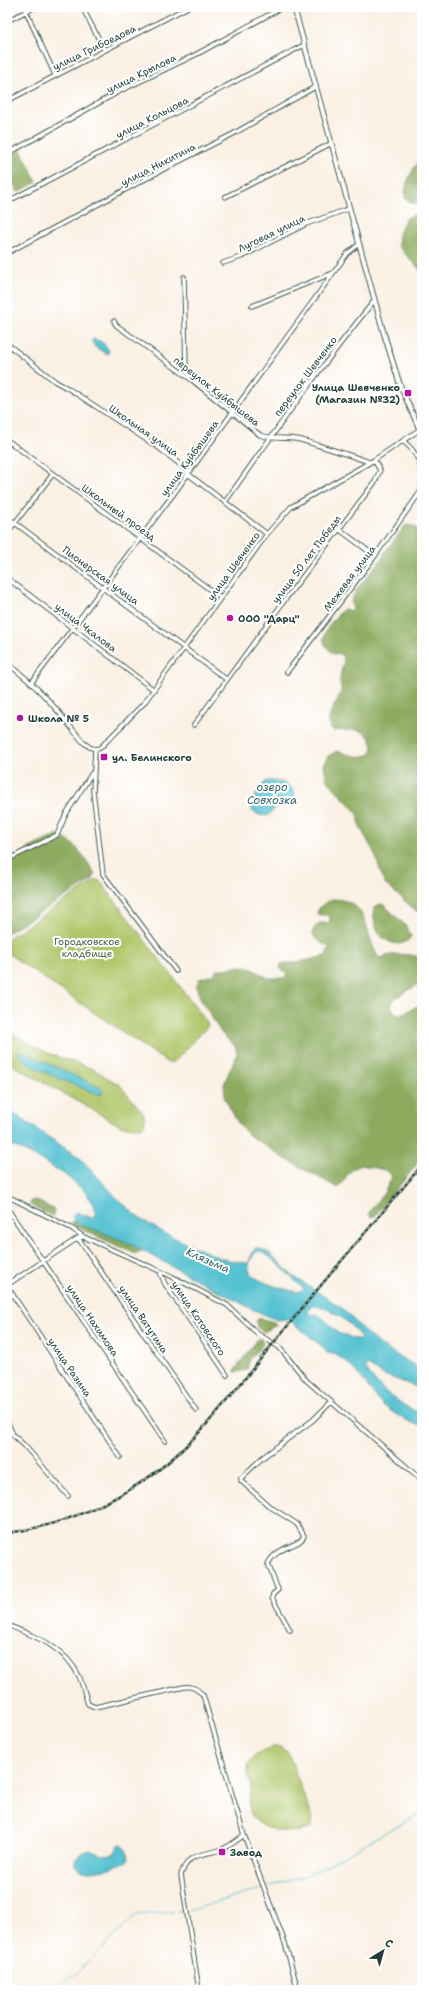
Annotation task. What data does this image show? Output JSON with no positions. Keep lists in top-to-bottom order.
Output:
{
  "streets": {
    "street": [
      "улица Грибоедова",
      "улица Крылова",
      "улица Кольцова",
      "улица Никитина",
      "Луговая улица",
      "переулок Шевченко",
      "переулок Куйбышева",
      "Школьная улица",
      "улица Куйбышева",
      "Школьный проезд",
      "улица 50 лет Победы",
      "улица Шевченко",
      "Пионерская улица",
      "Межевая улица",
      "улица Чкалова",
      "улица Котовского",
      "улица Ватутина",
      "улица Нахимова",
      "улица Разина"
    ]
  },
  "crossings": [
    ["переулок Шевченко", "переулок Куйбышева"],
    ["переулок Шевченко", "Школьная улица"],
    ["переулок Куйбышева", "улица Куйбышева"],
    ["переулок Куйбышева", "улица Шевченко"],
    ["Школьная улица", "улица Куйбышева"],
    ["Школьная улица", "улица Шевченко"],
    ["улица Куйбышева", "Школьный проезд"],
    ["улица Куйбышева", "Пионерская улица"],
    ["улица Куйбышева", "улица Чкалова"],
    ["Школьный проезд", "улица Шевченко"],
    ["улица 50 лет Победы", "улица Шевченко"],
    ["улица 50 лет Победы", "Пионерская улица"],
    ["улица Шевченко", "Пионерская улица"],
    ["улица Шевченко", "Межевая улица"],
    ["улица Шевченко", "улица Чкалова"]
  ],
  "water": ["озеро Совхозка", "Клязьма"],
  "parks": ["Городковское кладбище"],
  "places": {
    "transit": ["Улица Шевченко (Магазин №32)", "ул. Белинского", "Завод"],
    "other": ["ООО \"Дарц\"", "Школа № 5"]
  },
  "north": "top right"
}
